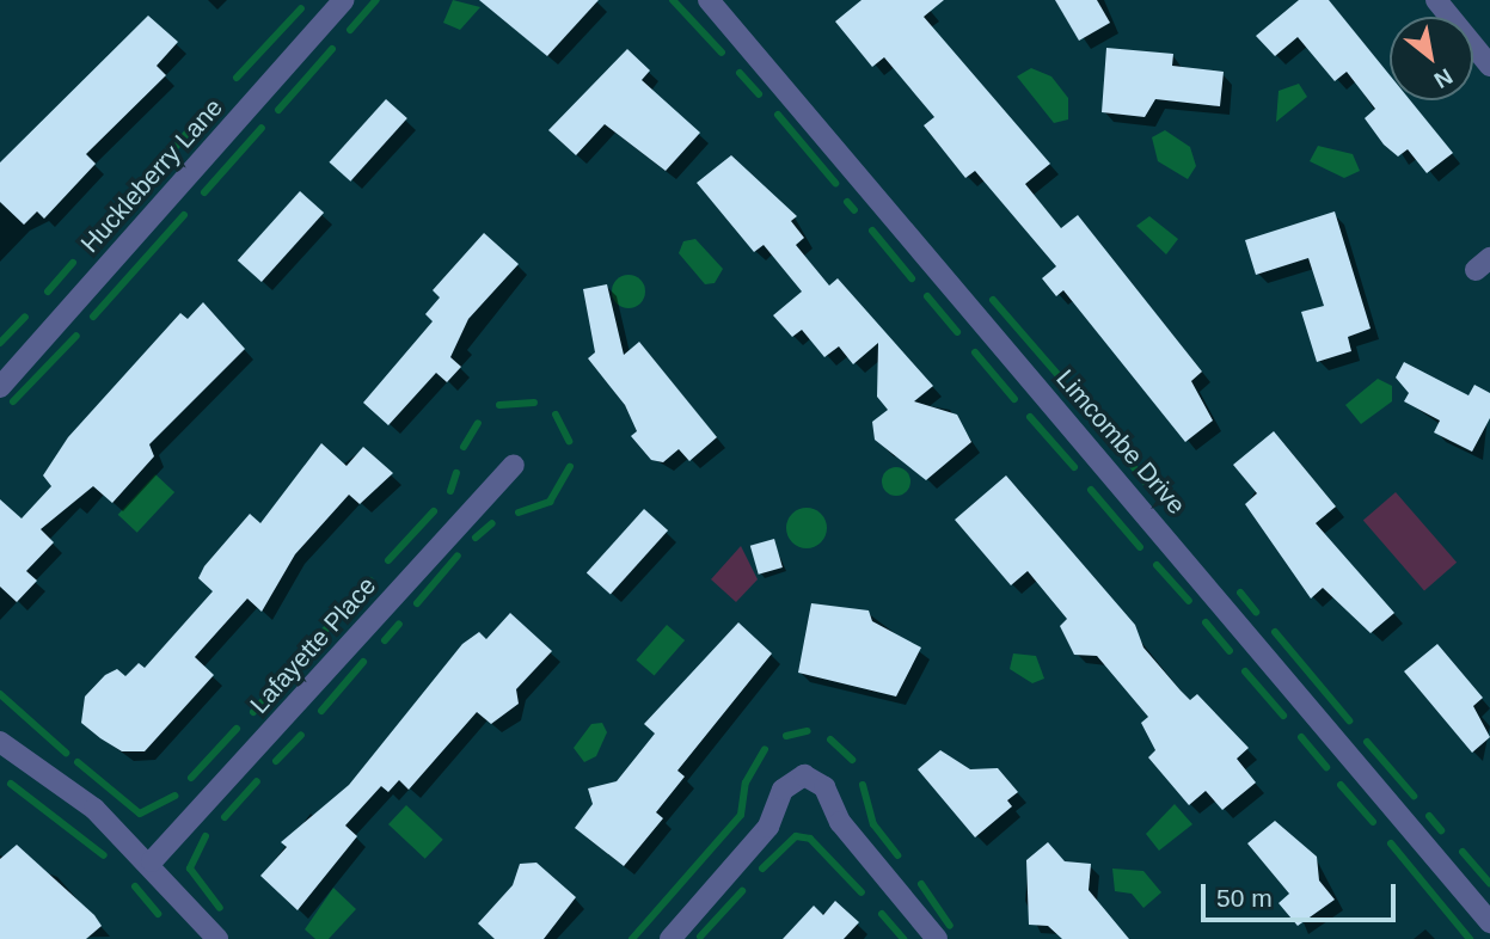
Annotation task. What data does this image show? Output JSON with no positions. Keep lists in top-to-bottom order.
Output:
{
  "streets": {
    "street": ["Huckleberry Lane", "Limcombe Drive", "Lafayette Place"]
  },
  "scale_bar": "50 m",
  "north": "bottom right"
}
